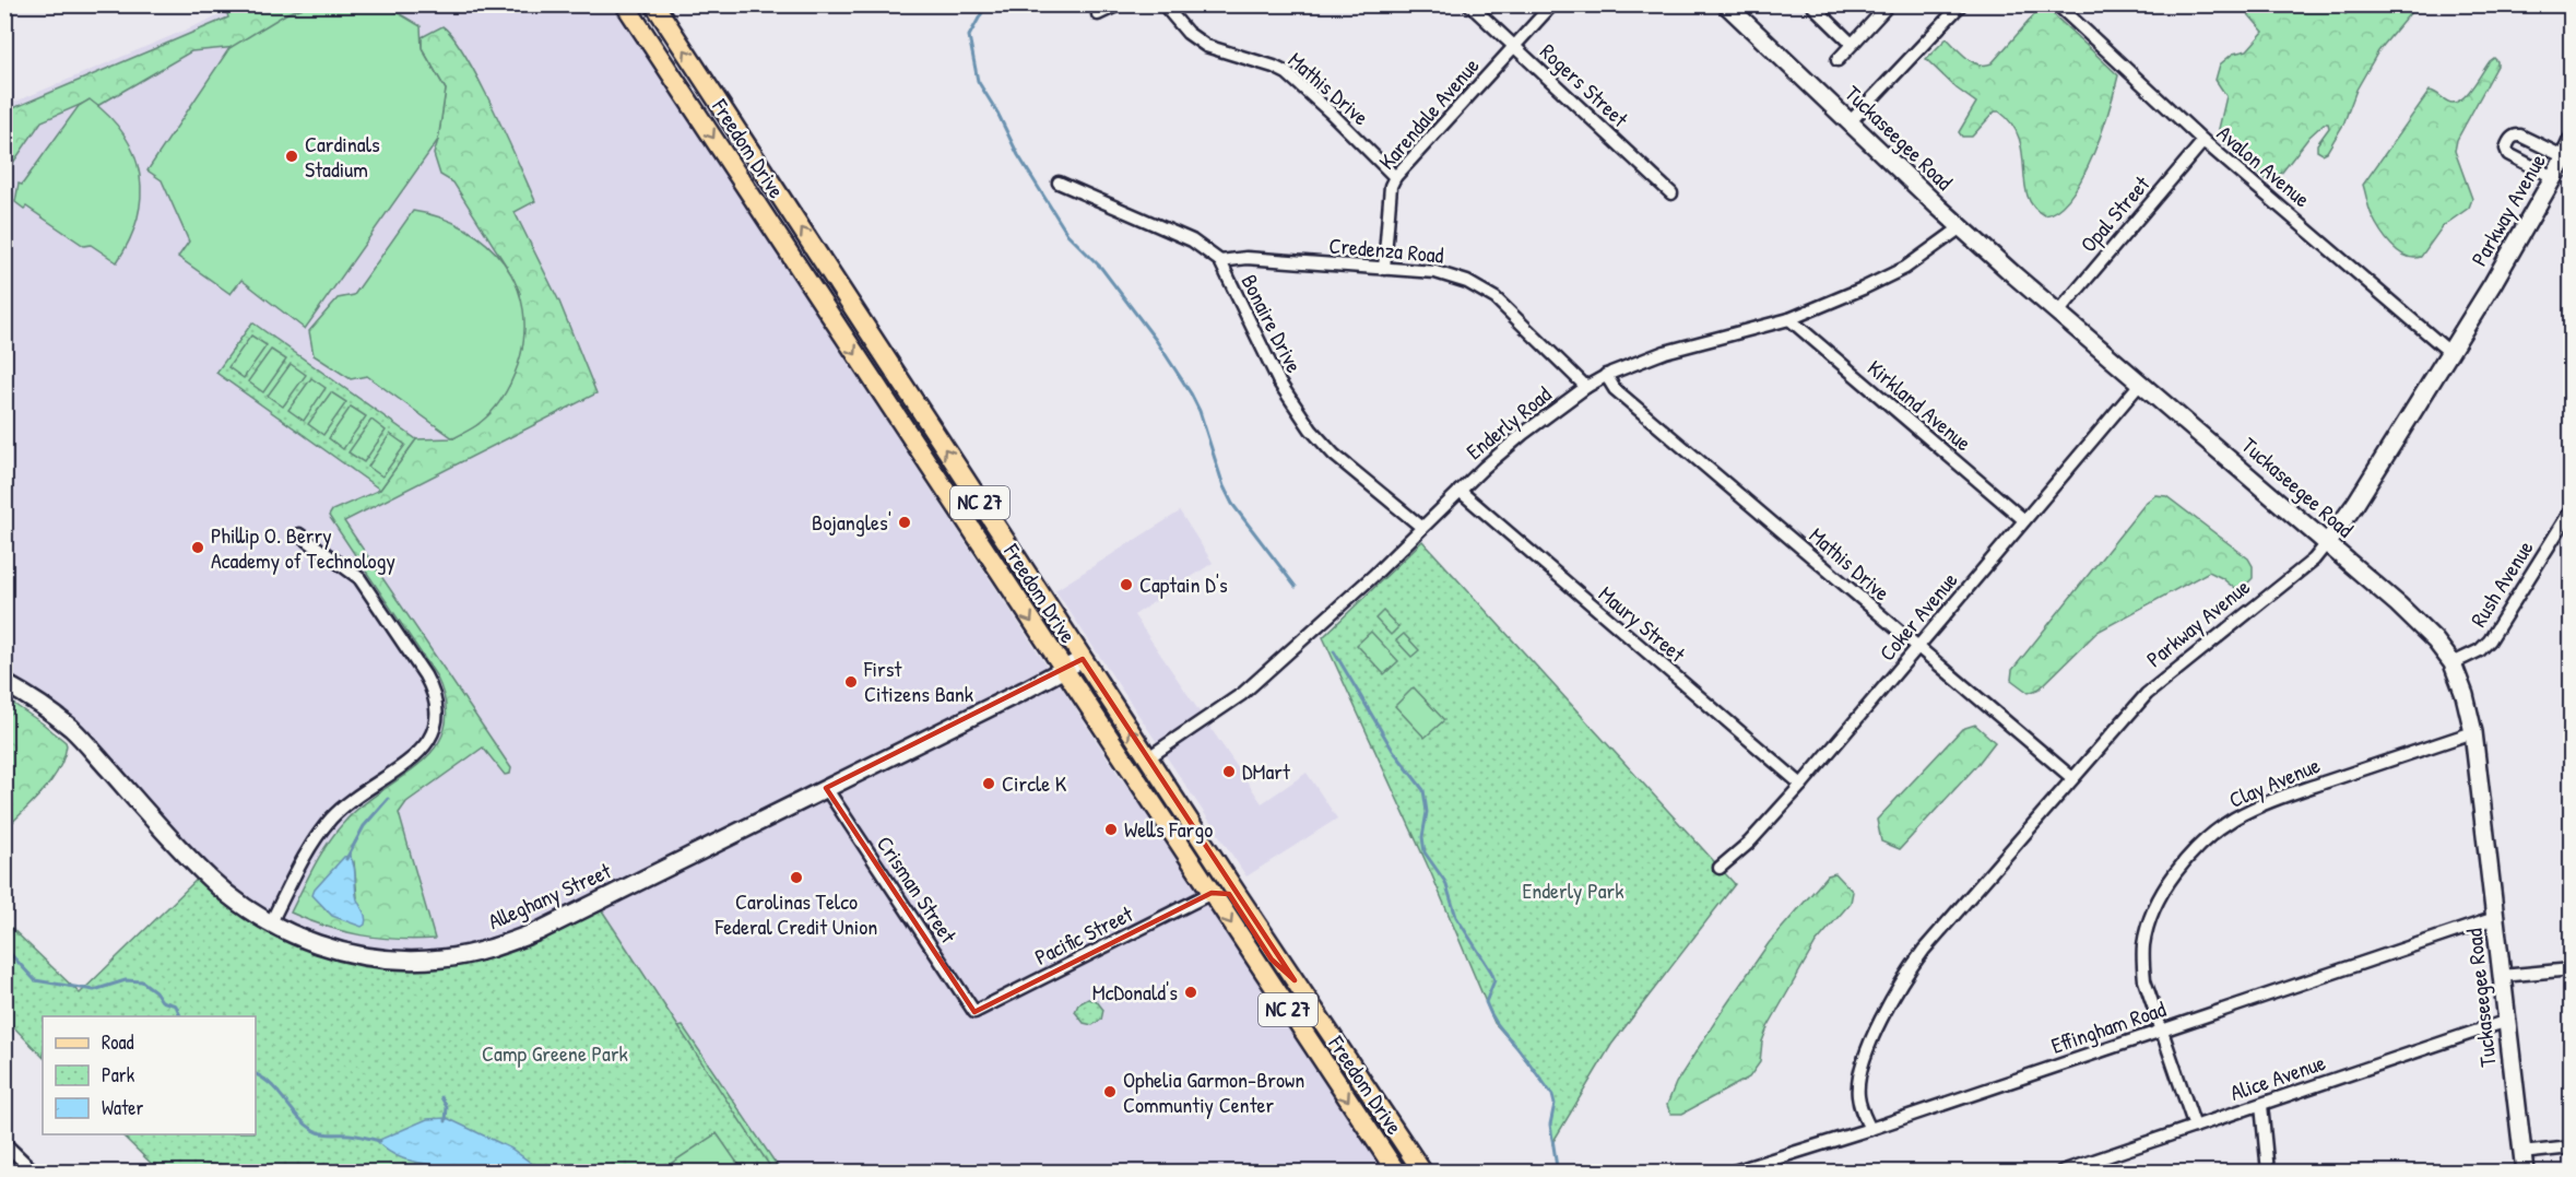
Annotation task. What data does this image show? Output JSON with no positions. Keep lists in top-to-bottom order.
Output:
{
  "streets": {
    "main road": ["Freedom Drive", "NC 27"],
    "street": [
      "Rogers Street",
      "Mathis Drive",
      "Karendale Avenue",
      "Tuckaseegee Road",
      "Avalon Avenue",
      "Parkway Avenue",
      "Opal Street",
      "Credenza Road",
      "Bonaire Drive",
      "Kirkland Avenue",
      "Enderly Road",
      "Rush Avenue",
      "Coker Avenue",
      "Maury Street",
      "Clay Avenue",
      "Crisman Street",
      "Alleghany Street",
      "Pacific Street",
      "Effingham Road",
      "Alice Avenue"
    ]
  },
  "crossings": [
    ["Rogers Street", "Karendale Avenue"],
    ["Mathis Drive", "Karendale Avenue"],
    ["Mathis Drive", "Parkway Avenue"],
    ["Mathis Drive", "Enderly Road"],
    ["Mathis Drive", "Coker Avenue"],
    ["Karendale Avenue", "Credenza Road"],
    ["Tuckaseegee Road", "Parkway Avenue"],
    ["Tuckaseegee Road", "Opal Street"],
    ["Tuckaseegee Road", "Enderly Road"],
    ["Tuckaseegee Road", "Rush Avenue"],
    ["Tuckaseegee Road", "Coker Avenue"],
    ["Tuckaseegee Road", "Clay Avenue"],
    ["Tuckaseegee Road", "Effingham Road"],
    ["Tuckaseegee Road", "Alice Avenue"],
    ["Freedom Drive", "Enderly Road"],
    ["Freedom Drive", "Alleghany Street"],
    ["Freedom Drive", "Pacific Street"],
    ["Avalon Avenue", "Parkway Avenue"],
    ["Avalon Avenue", "Opal Street"],
    ["Parkway Avenue", "Effingham Road"],
    ["Credenza Road", "Bonaire Drive"],
    ["Credenza Road", "Enderly Road"],
    ["Bonaire Drive", "Enderly Road"],
    ["Kirkland Avenue", "Enderly Road"],
    ["Kirkland Avenue", "Coker Avenue"],
    ["Enderly Road", "Maury Street"],
    ["Coker Avenue", "Maury Street"],
    ["Clay Avenue", "Effingham Road"],
    ["Clay Avenue", "Alice Avenue"],
    ["Crisman Street", "Alleghany Street"],
    ["Crisman Street", "Pacific Street"]
  ],
  "parks": ["Enderly Park", "Camp Greene Park"],
  "places": [
    "Cardinals Stadium",
    "Bojangles'",
    "Phillip O. Berry Academy of Technology",
    "Captain D's",
    "First Citizens Bank",
    "DMart",
    "Circle K",
    "Wells Fargo",
    "Carolinas Telco Federal Credit Union",
    "McDonald's",
    "Ophelia Garmon-Brown Communtiy Center"
  ],
  "legend": ["Road", "Park", "Water"]
}
